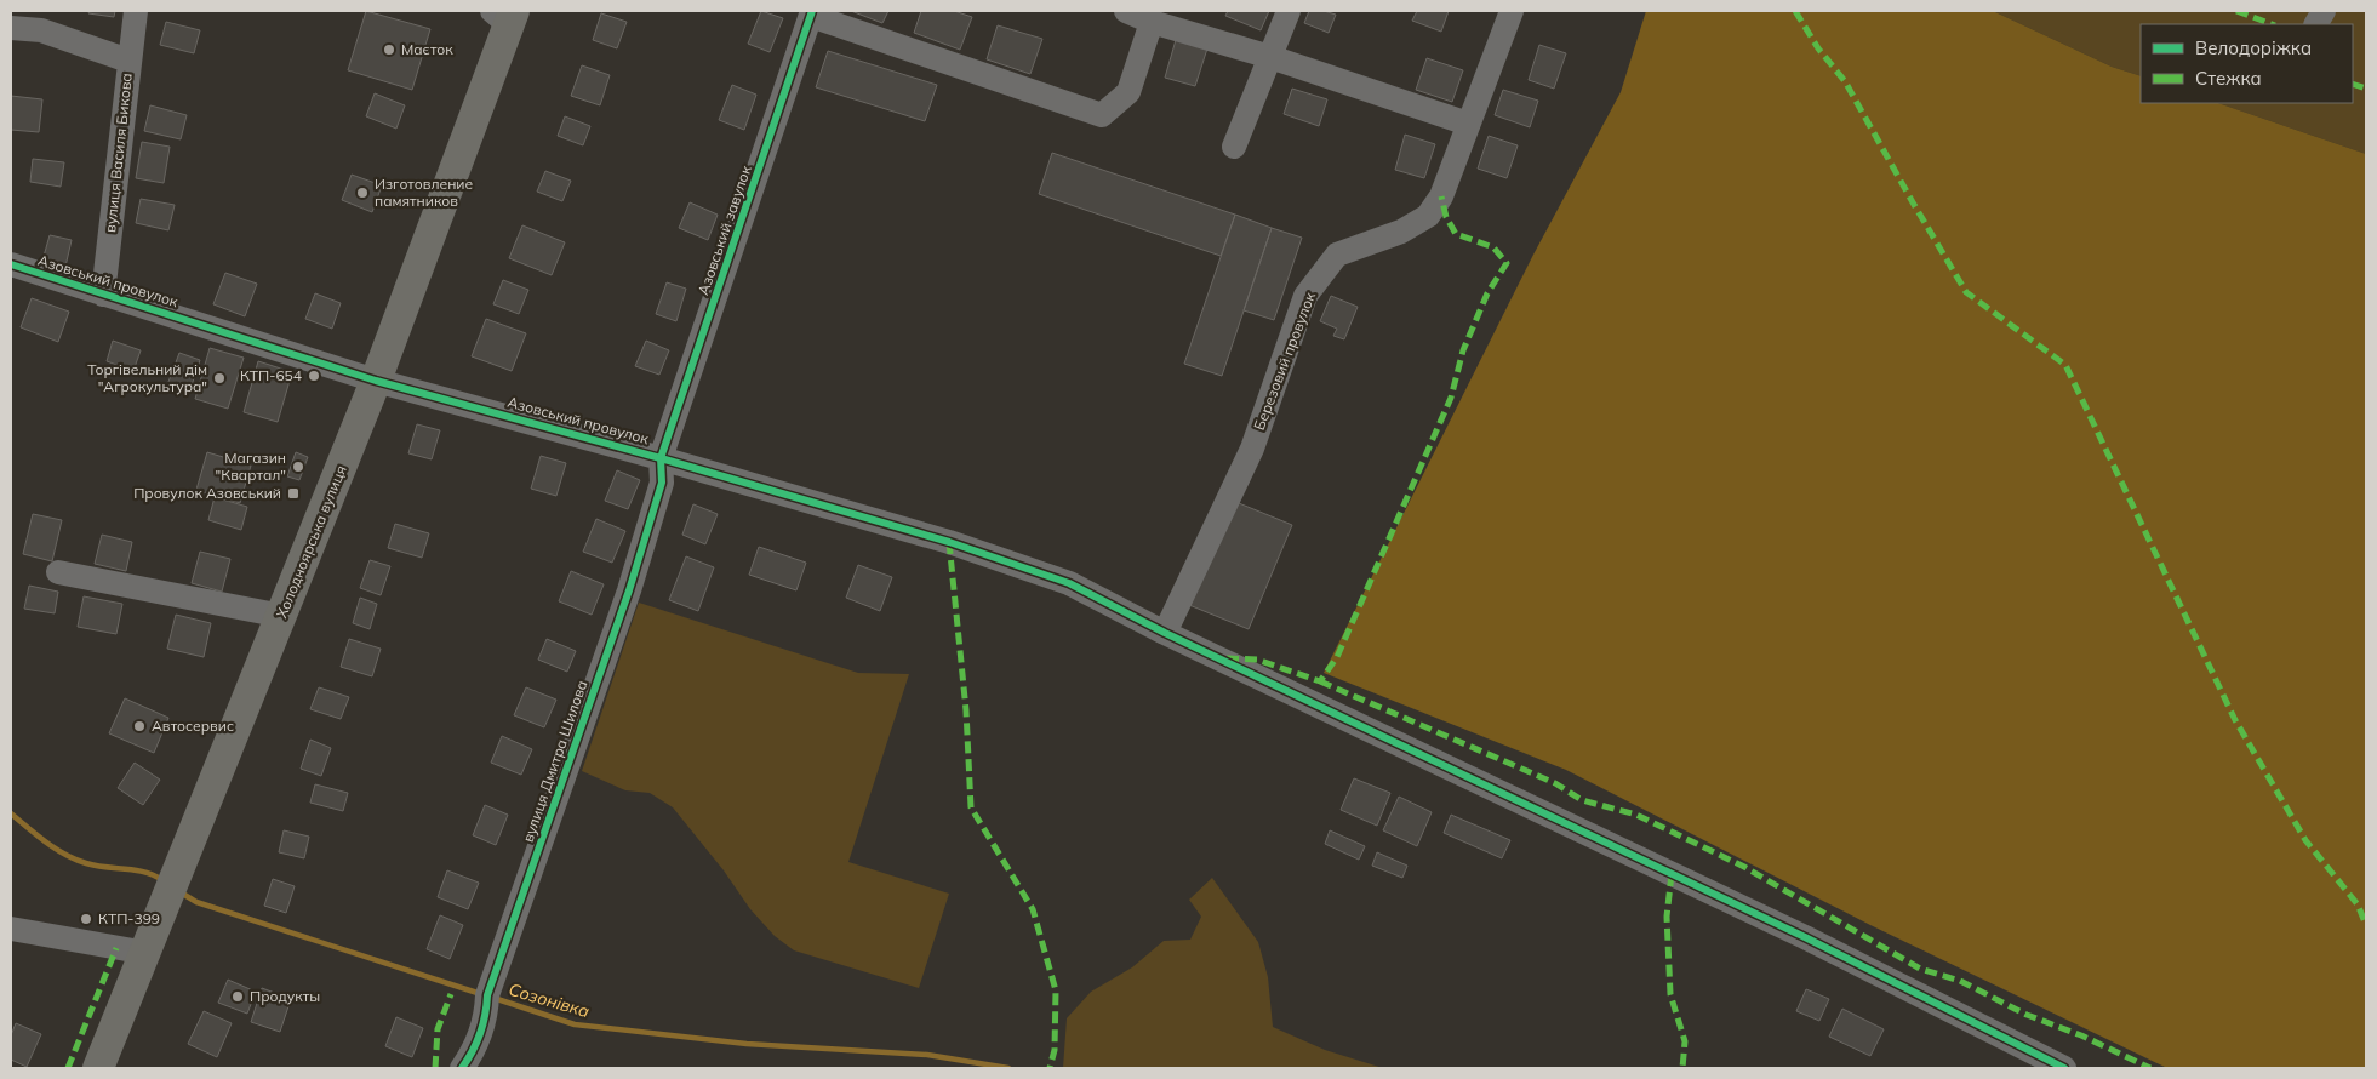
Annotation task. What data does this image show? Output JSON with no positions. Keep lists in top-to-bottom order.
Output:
{
  "streets": {
    "main road": ["Холодноярська вулиця"],
    "street": [
      "вулиця Василя Бикова",
      "Азовський завулок",
      "Азовський провулок",
      "Березовий провулок",
      "вулиця Дмитра Шилова"
    ]
  },
  "crossings": [
    ["вулиця Василя Бикова", "Азовський провулок"],
    ["Азовський завулок", "Азовський провулок"],
    ["Азовський завулок", "вулиця Дмитра Шилова"],
    ["Азовський провулок", "Березовий провулок"],
    ["Азовський провулок", "Холодноярська вулиця"],
    ["Азовський провулок", "вулиця Дмитра Шилова"]
  ],
  "water": ["Созонівка"],
  "places": {
    "other": [
      "Маєток",
      "Изготовление памятников",
      "КТП-654",
      "Торгівельний дім \"Агрокультура\"",
      "Магазин \"Квартал\"",
      "Автосервис",
      "КТП-399",
      "Продукты"
    ],
    "transit": ["Провулок Азовський"]
  },
  "legend": ["Велодоріжка", "Стежка"]
}
